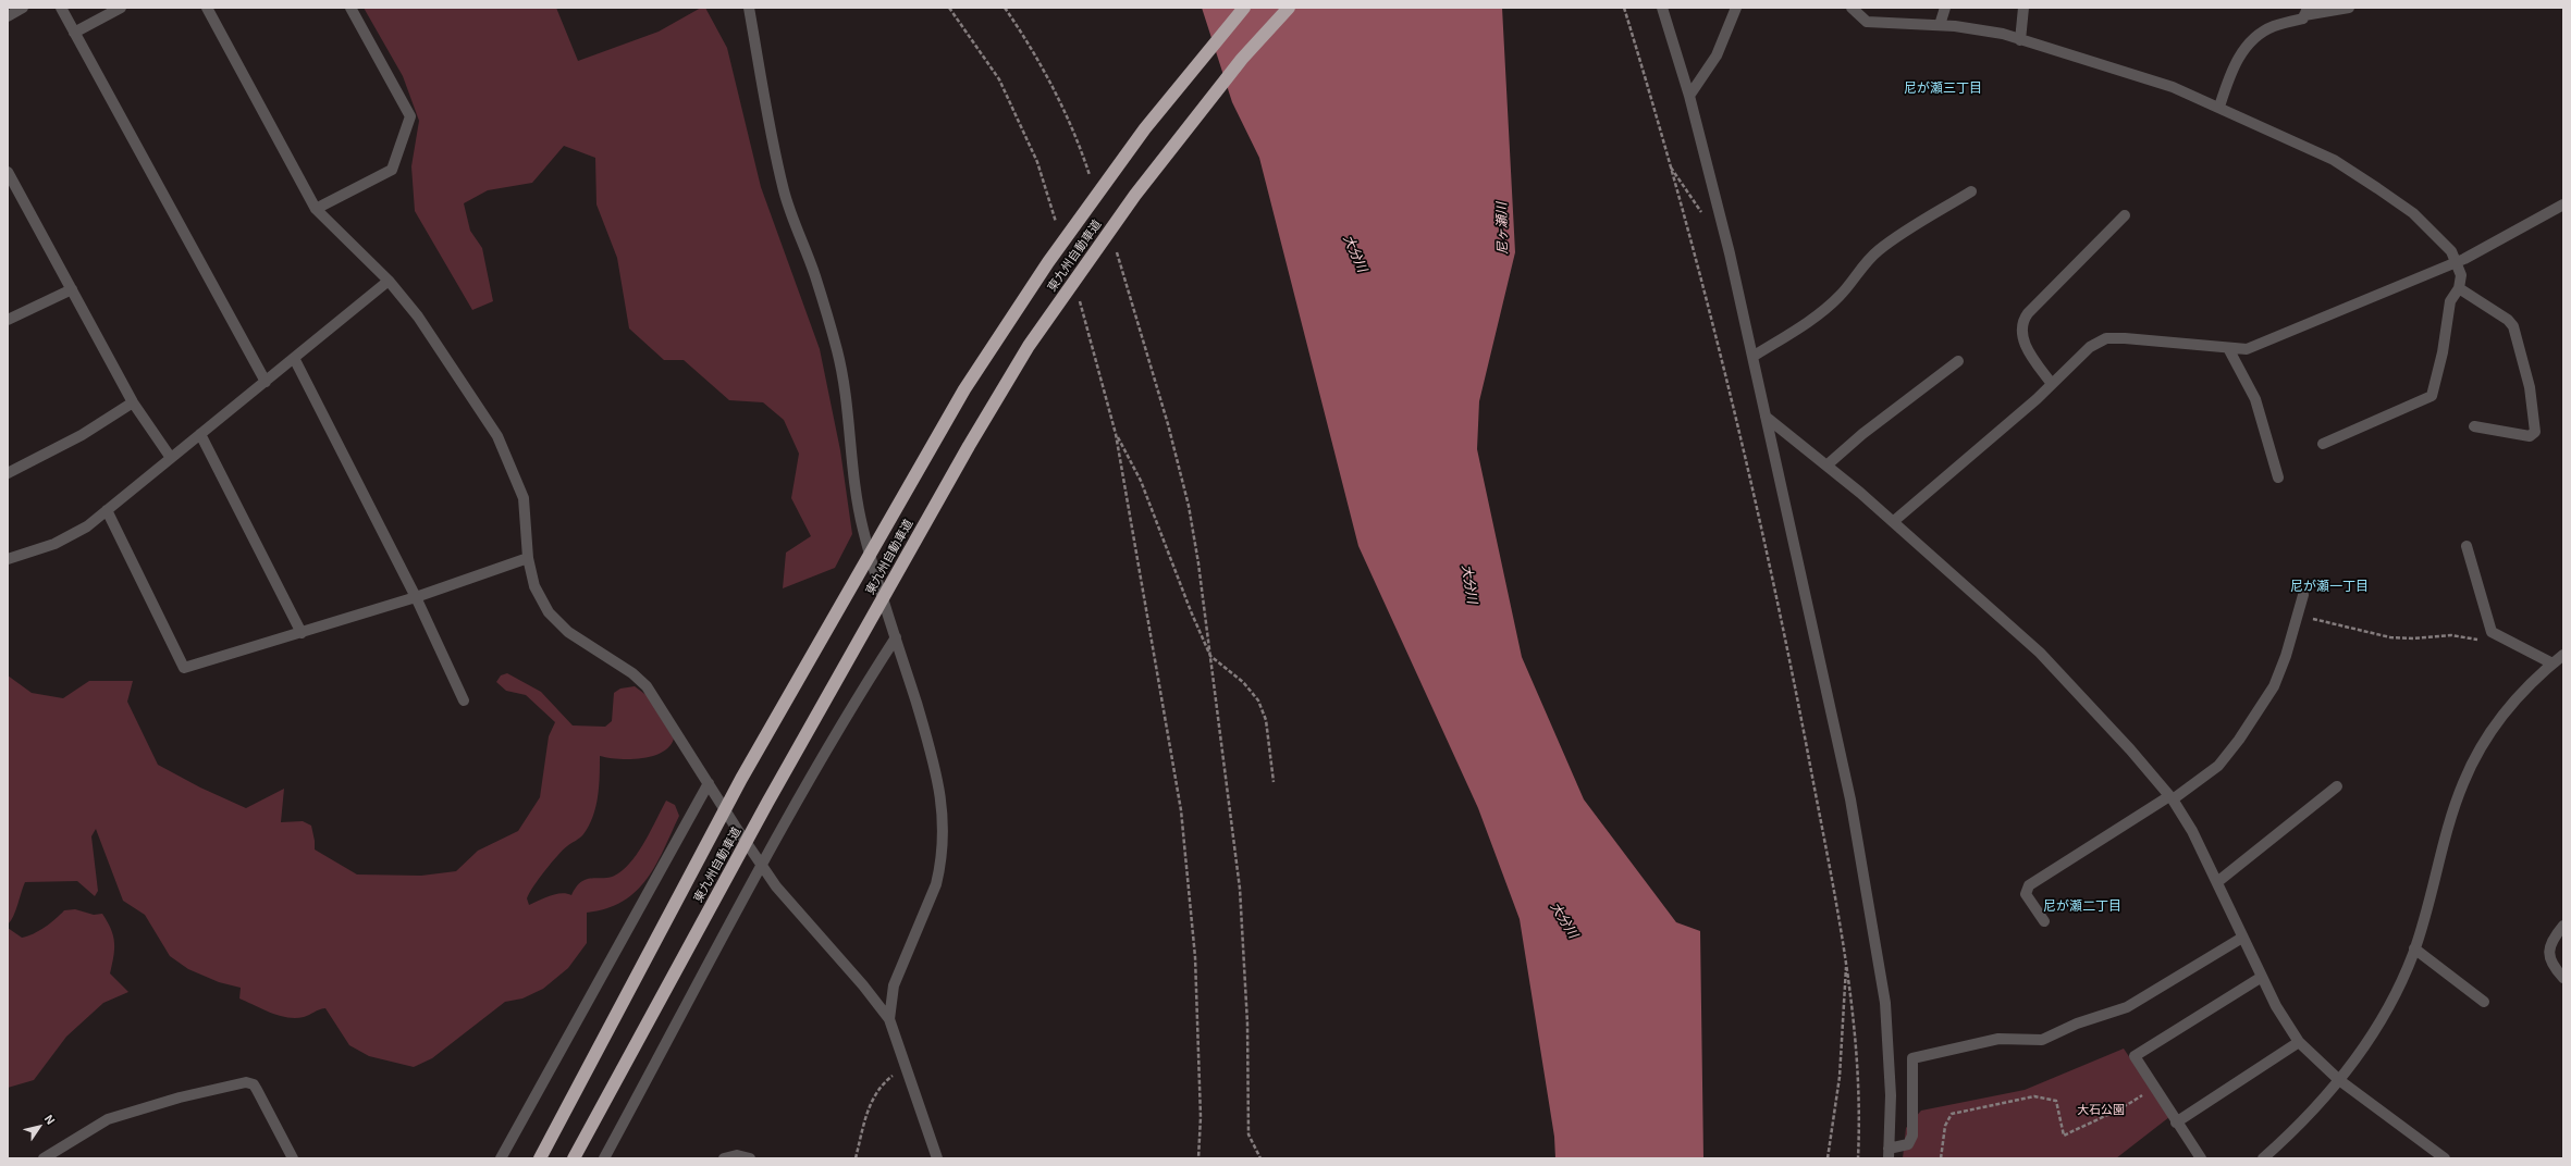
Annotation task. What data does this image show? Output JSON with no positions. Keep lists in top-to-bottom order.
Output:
{
  "streets": {
    "highway": ["東九州自動車道"]
  },
  "districts": ["尼が瀬三丁目", "尼が瀬一丁目", "尼が瀬二丁目"],
  "water": ["尼ヶ瀬川", "大分川"],
  "parks": ["大石公園"],
  "north": "top right"
}
